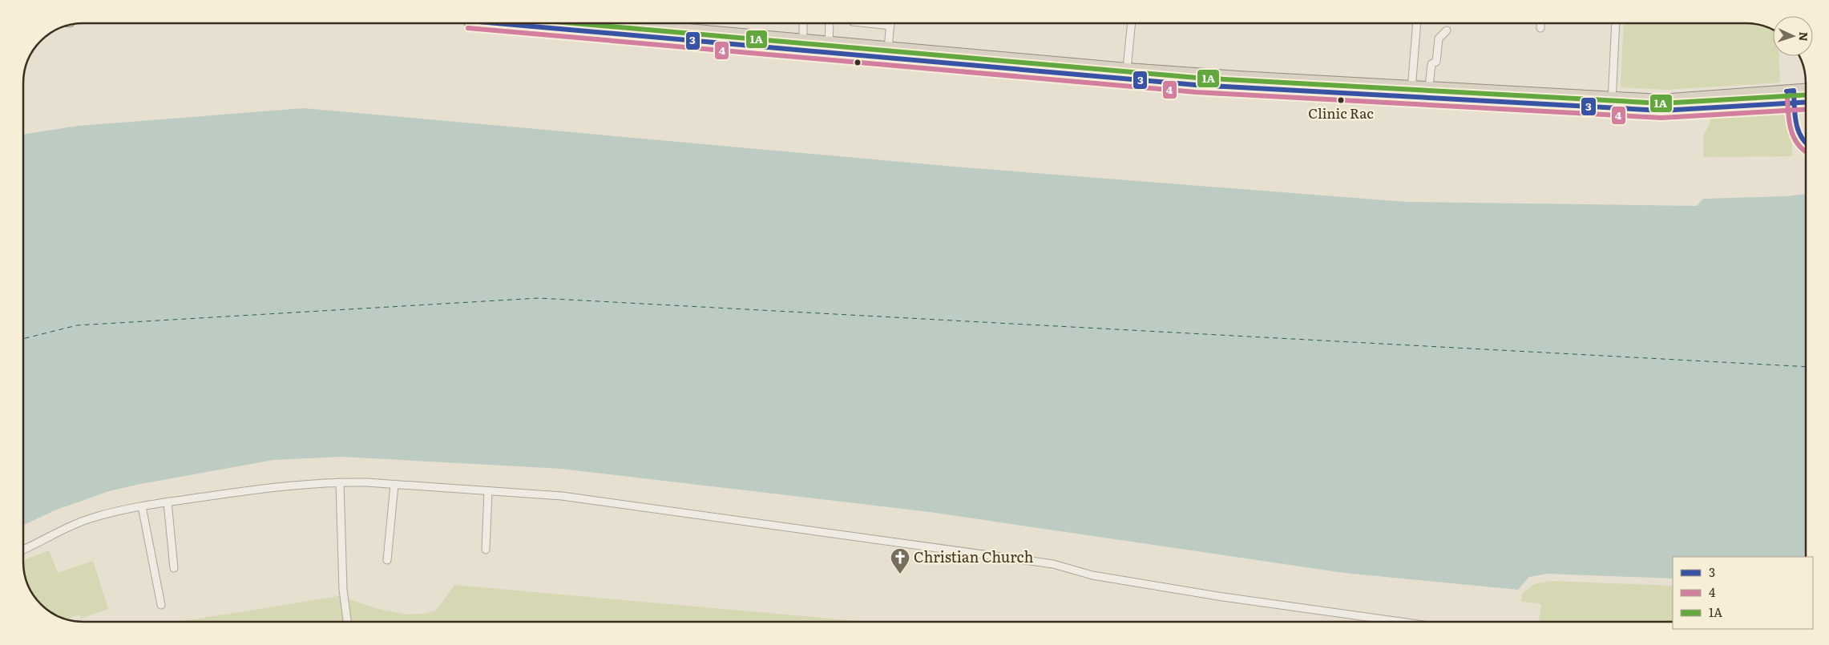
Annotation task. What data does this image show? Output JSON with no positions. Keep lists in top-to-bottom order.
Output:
{
  "places": {
    "other": ["Clinic Rac"],
    "church": ["Christian Church"]
  },
  "lines": ["transit line 3", "transit line 1A", "transit line 4"],
  "legend": ["3", "4", "1A"],
  "north": "right"
}
